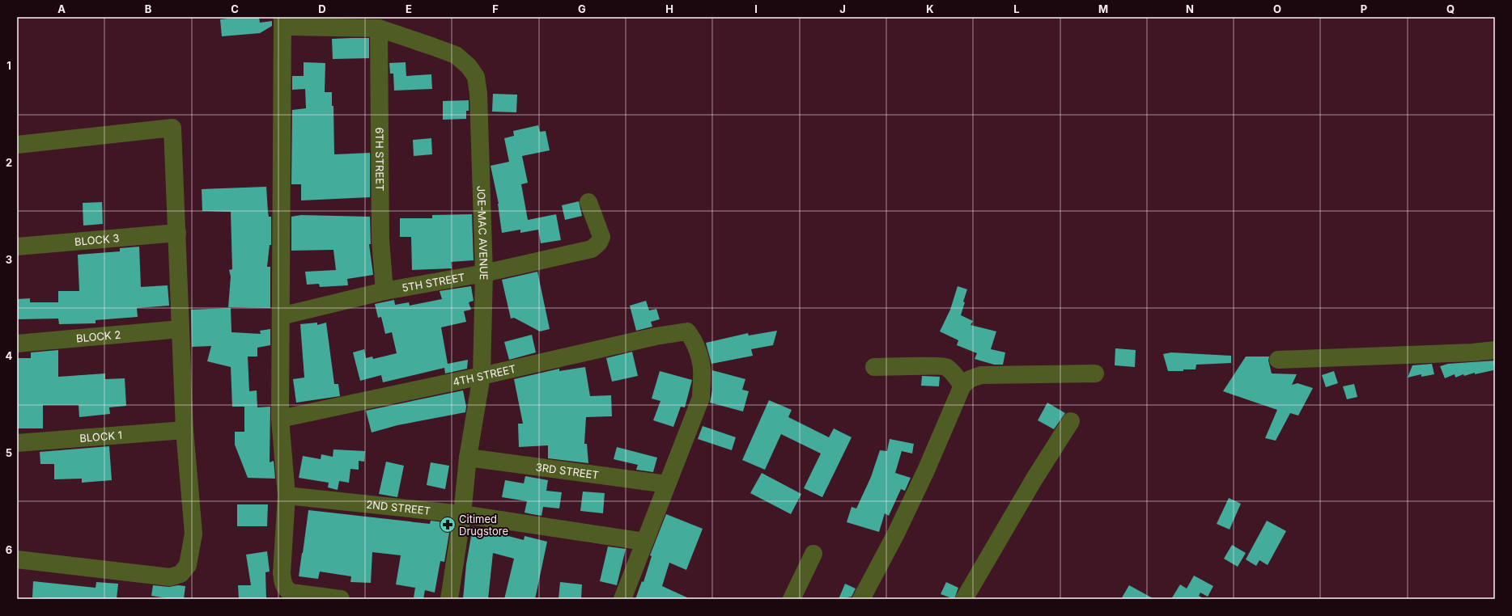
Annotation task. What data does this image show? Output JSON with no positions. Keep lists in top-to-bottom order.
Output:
{
  "streets": {
    "street": [
      "6TH STREET",
      "JOE-MAC AVENUE",
      "BLOCK 3",
      "5TH STREET",
      "BLOCK 2",
      "4TH STREET",
      "BLOCK 1",
      "3RD STREET",
      "2ND STREET"
    ]
  },
  "crossings": [
    ["6TH STREET", "JOE-MAC AVENUE"],
    ["6TH STREET", "5TH STREET"],
    ["JOE-MAC AVENUE", "5TH STREET"],
    ["JOE-MAC AVENUE", "4TH STREET"],
    ["JOE-MAC AVENUE", "3RD STREET"],
    ["JOE-MAC AVENUE", "2ND STREET"],
    ["4TH STREET", "3RD STREET"]
  ],
  "places": {
    "pharmacy": ["Citimed Drugstore"]
  },
  "grid": {
    "columns": [
      "A",
      "B",
      "C",
      "D",
      "E",
      "F",
      "G",
      "H",
      "I",
      "J",
      "K",
      "L",
      "M",
      "N",
      "O",
      "P",
      "Q"
    ],
    "rows": [
      "1",
      "2",
      "3",
      "4",
      "5",
      "6"
    ]
  }
}
